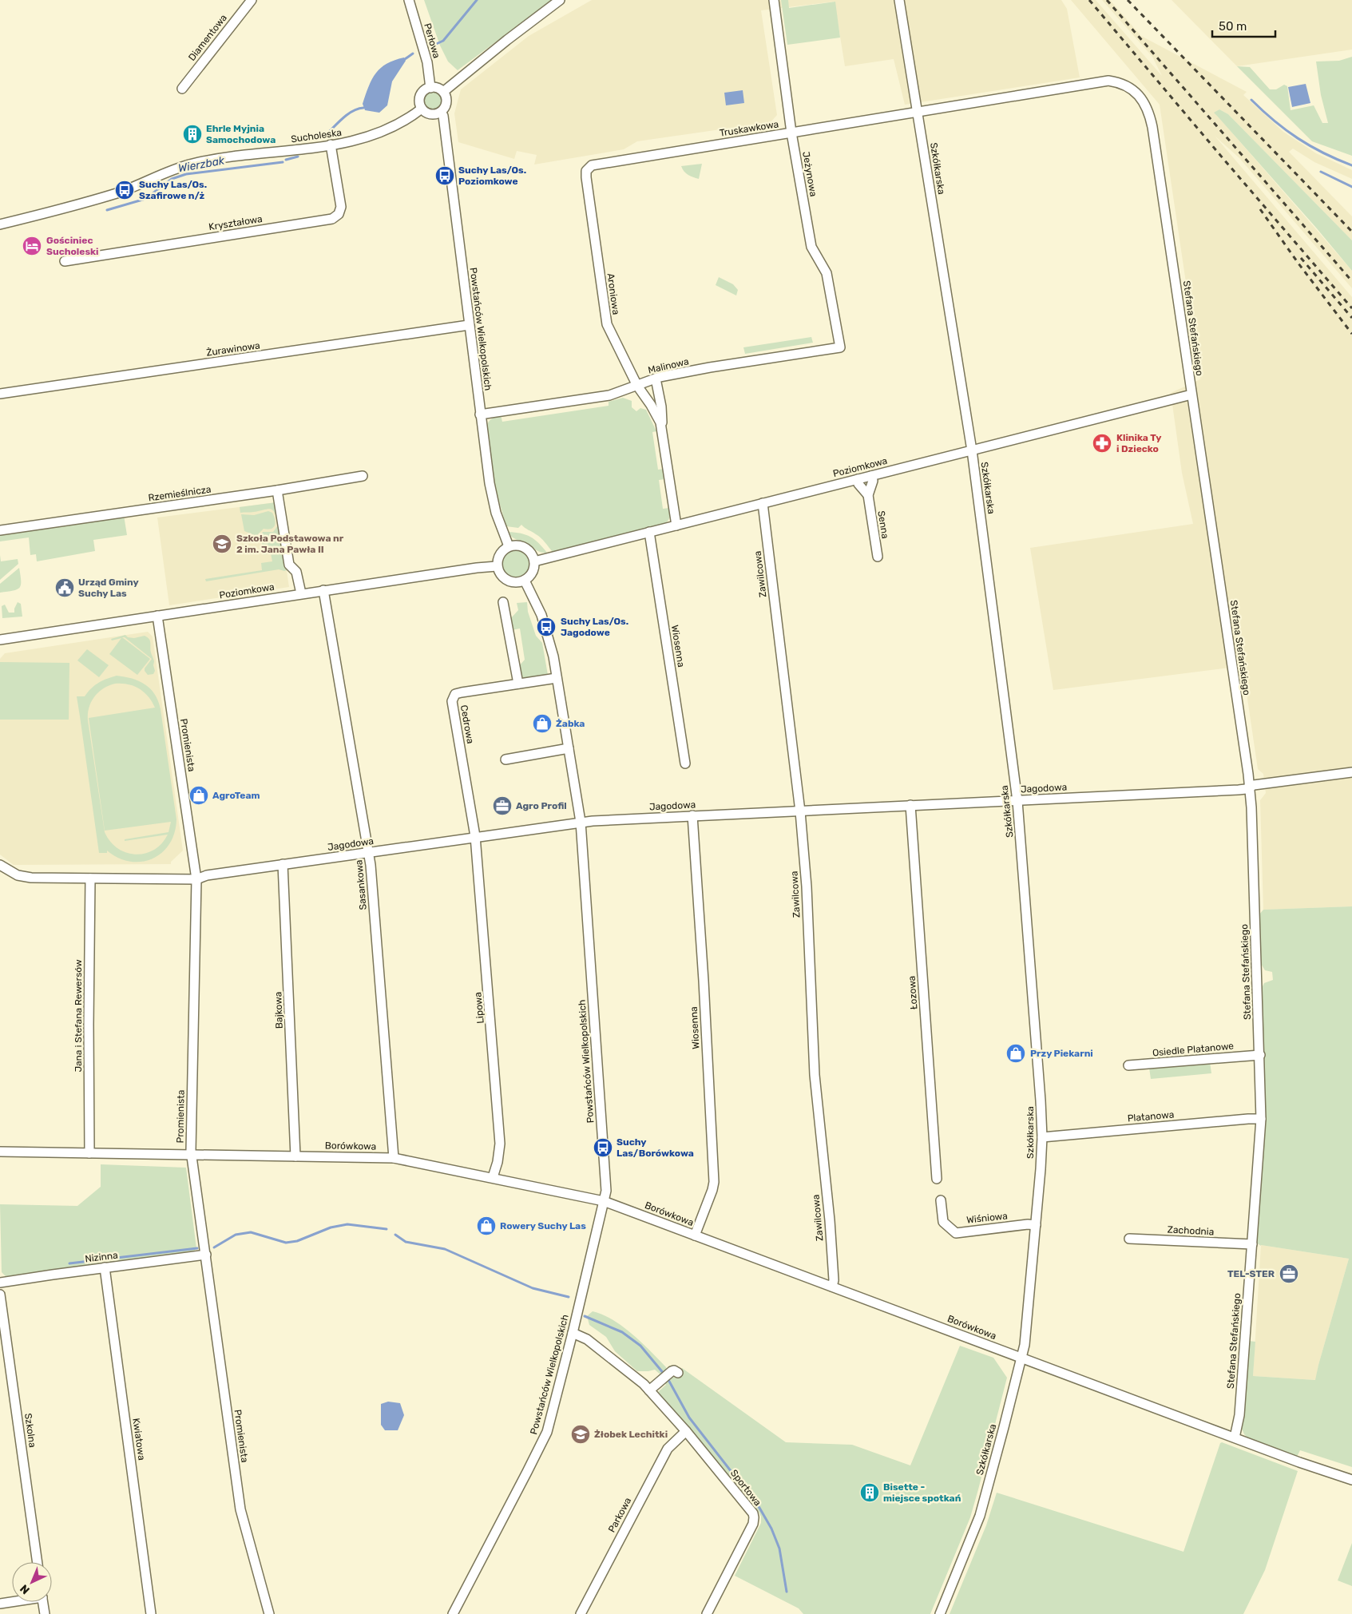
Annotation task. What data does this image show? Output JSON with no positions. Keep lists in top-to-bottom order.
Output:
{
  "streets": {
    "street": [
      "Diamentowa",
      "Perłowa",
      "Truskawkowa",
      "Sucholeska",
      "Szkółkarska",
      "Jeżynowa",
      "Kryształowa",
      "Aroniowa",
      "Stefana Stefańskiego",
      "Powstańców Wielkopolskich",
      "Żurawinowa",
      "Malinowa",
      "Poziomkowa",
      "Rzemieślnicza",
      "Senna",
      "Zawilcowa",
      "Wiosenna",
      "Cedrowa",
      "Promienista",
      "Jagodowa",
      "Sasankowa",
      "Łozowa",
      "Lipowa",
      "Bajkowa",
      "Jana i Stefana Rewersów",
      "Osiedle Platanowe",
      "Platanowa",
      "Borówkowa",
      "Wiśniowa",
      "Zachodnia",
      "Nizinna",
      "Szkolna",
      "Kwiatowa",
      "Sportowa",
      "Parkowa"
    ]
  },
  "crossings": [
    ["Perłowa", "Sucholeska"],
    ["Perłowa", "Powstańców Wielkopolskich"],
    ["Truskawkowa", "Szkółkarska"],
    ["Truskawkowa", "Jeżynowa"],
    ["Truskawkowa", "Aroniowa"],
    ["Truskawkowa", "Stefana Stefańskiego"],
    ["Sucholeska", "Kryształowa"],
    ["Sucholeska", "Powstańców Wielkopolskich"],
    ["Szkółkarska", "Stefana Stefańskiego"],
    ["Szkółkarska", "Poziomkowa"],
    ["Szkółkarska", "Jagodowa"],
    ["Szkółkarska", "Platanowa"],
    ["Szkółkarska", "Borówkowa"],
    ["Szkółkarska", "Wiśniowa"],
    ["Jeżynowa", "Malinowa"],
    ["Aroniowa", "Malinowa"],
    ["Aroniowa", "Poziomkowa"],
    ["Stefana Stefańskiego", "Poziomkowa"],
    ["Stefana Stefańskiego", "Jagodowa"],
    ["Stefana Stefańskiego", "Osiedle Platanowe"],
    ["Stefana Stefańskiego", "Platanowa"],
    ["Stefana Stefańskiego", "Borówkowa"],
    ["Stefana Stefańskiego", "Zachodnia"],
    ["Powstańców Wielkopolskich", "Żurawinowa"],
    ["Powstańców Wielkopolskich", "Malinowa"],
    ["Powstańców Wielkopolskich", "Poziomkowa"],
    ["Powstańców Wielkopolskich", "Cedrowa"],
    ["Powstańców Wielkopolskich", "Jagodowa"],
    ["Powstańców Wielkopolskich", "Borówkowa"],
    ["Powstańców Wielkopolskich", "Sportowa"],
    ["Poziomkowa", "Senna"],
    ["Poziomkowa", "Zawilcowa"],
    ["Poziomkowa", "Wiosenna"],
    ["Poziomkowa", "Promienista"],
    ["Poziomkowa", "Sasankowa"],
    ["Zawilcowa", "Jagodowa"],
    ["Zawilcowa", "Borówkowa"],
    ["Wiosenna", "Jagodowa"],
    ["Wiosenna", "Borówkowa"],
    ["Cedrowa", "Jagodowa"],
    ["Cedrowa", "Lipowa"],
    ["Promienista", "Jagodowa"],
    ["Promienista", "Borówkowa"],
    ["Promienista", "Nizinna"],
    ["Jagodowa", "Sasankowa"],
    ["Jagodowa", "Łozowa"],
    ["Jagodowa", "Lipowa"],
    ["Jagodowa", "Bajkowa"],
    ["Jagodowa", "Jana i Stefana Rewersów"],
    ["Sasankowa", "Borówkowa"],
    ["Lipowa", "Borówkowa"],
    ["Bajkowa", "Borówkowa"],
    ["Jana i Stefana Rewersów", "Borówkowa"],
    ["Nizinna", "Kwiatowa"],
    ["Sportowa", "Parkowa"]
  ],
  "water": ["Wierzbak"],
  "places": {
    "building": ["Ehrle Myjnia Samochodowa", "Bisette - miejsce spotkań"],
    "bus stop": [
      "Suchy Las/Os. Poziomkowe",
      "Suchy Las/Os. Szafirowe n/ż",
      "Suchy Las/Os. Jagodowe",
      "Suchy Las/Borówkowa"
    ],
    "hotel": ["Gościniec Sucholeski"],
    "pharmacy": ["Klinika Ty i Dziecko"],
    "school or university": ["Szkoła Podstawowa nr 2 im. Jana Pawła II", "Żłobek Lechitki"],
    "public building": ["Urząd Gminy Suchy Las"],
    "shop": [
      "Żabka",
      "AgroTeam",
      "Przy Piekarni",
      "Rowery Suchy Las"
    ],
    "office": ["Agro Profil", "TEL-STER"]
  },
  "scale_bar": "50 m",
  "north": "bottom left"
}
